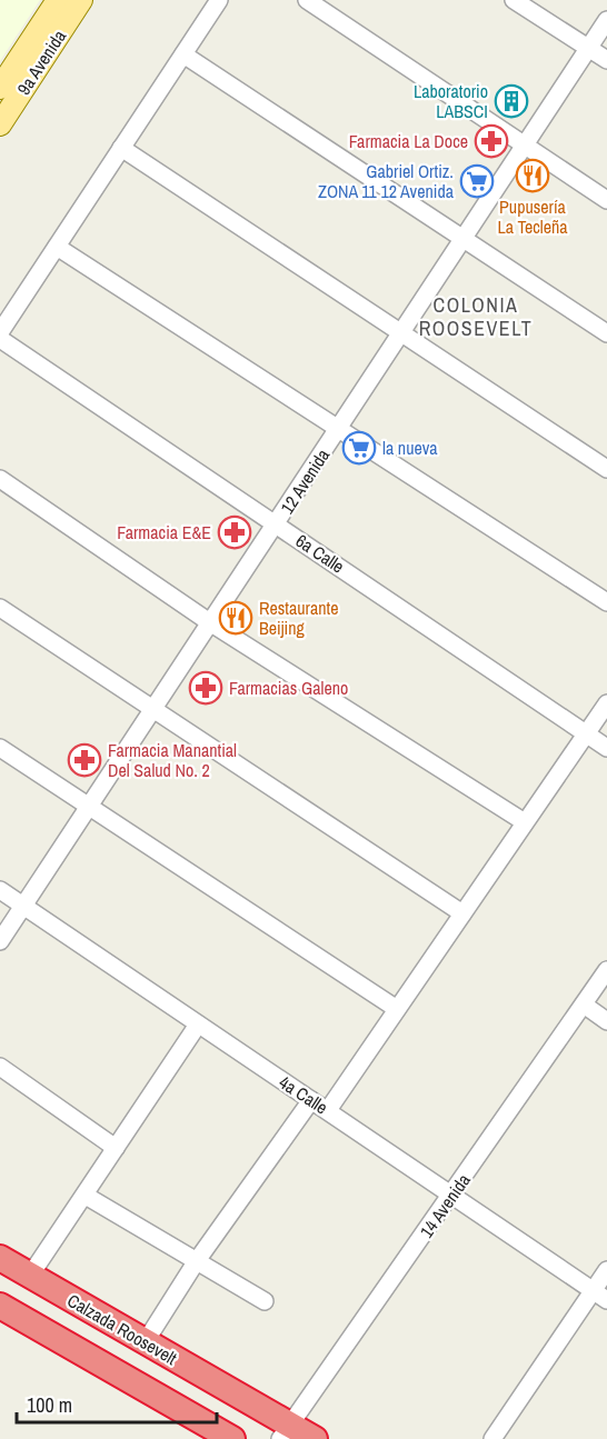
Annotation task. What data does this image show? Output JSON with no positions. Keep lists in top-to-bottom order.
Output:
{
  "streets": {
    "highway": ["Calzada Roosevelt"],
    "main road": ["9a Avenida"],
    "street": [
      "12 Avenida",
      "6a Calle",
      "4a Calle",
      "14 Avenida"
    ]
  },
  "crossings": [
    ["12 Avenida", "6a Calle"],
    ["12 Avenida", "4a Calle"],
    ["4a Calle", "14 Avenida"],
    ["14 Avenida", "Calzada Roosevelt"]
  ],
  "districts": ["COLONIA ROOSEVELT"],
  "places": {
    "building": ["Laboratorio LABSCI"],
    "pharmacy": [
      "Farmacia La Doce",
      "Farmacia E&E",
      "Farmacias Galeno",
      "Farmacia Manantial Del Salud No. 2"
    ],
    "restaurant": ["Pupusería La Tecleña", "Restaurante Beijing"],
    "supermarket": ["Gabriel Ortiz. ZONA 11 12 Avenida", "la nueva"]
  },
  "scale_bar": "100 m"
}
